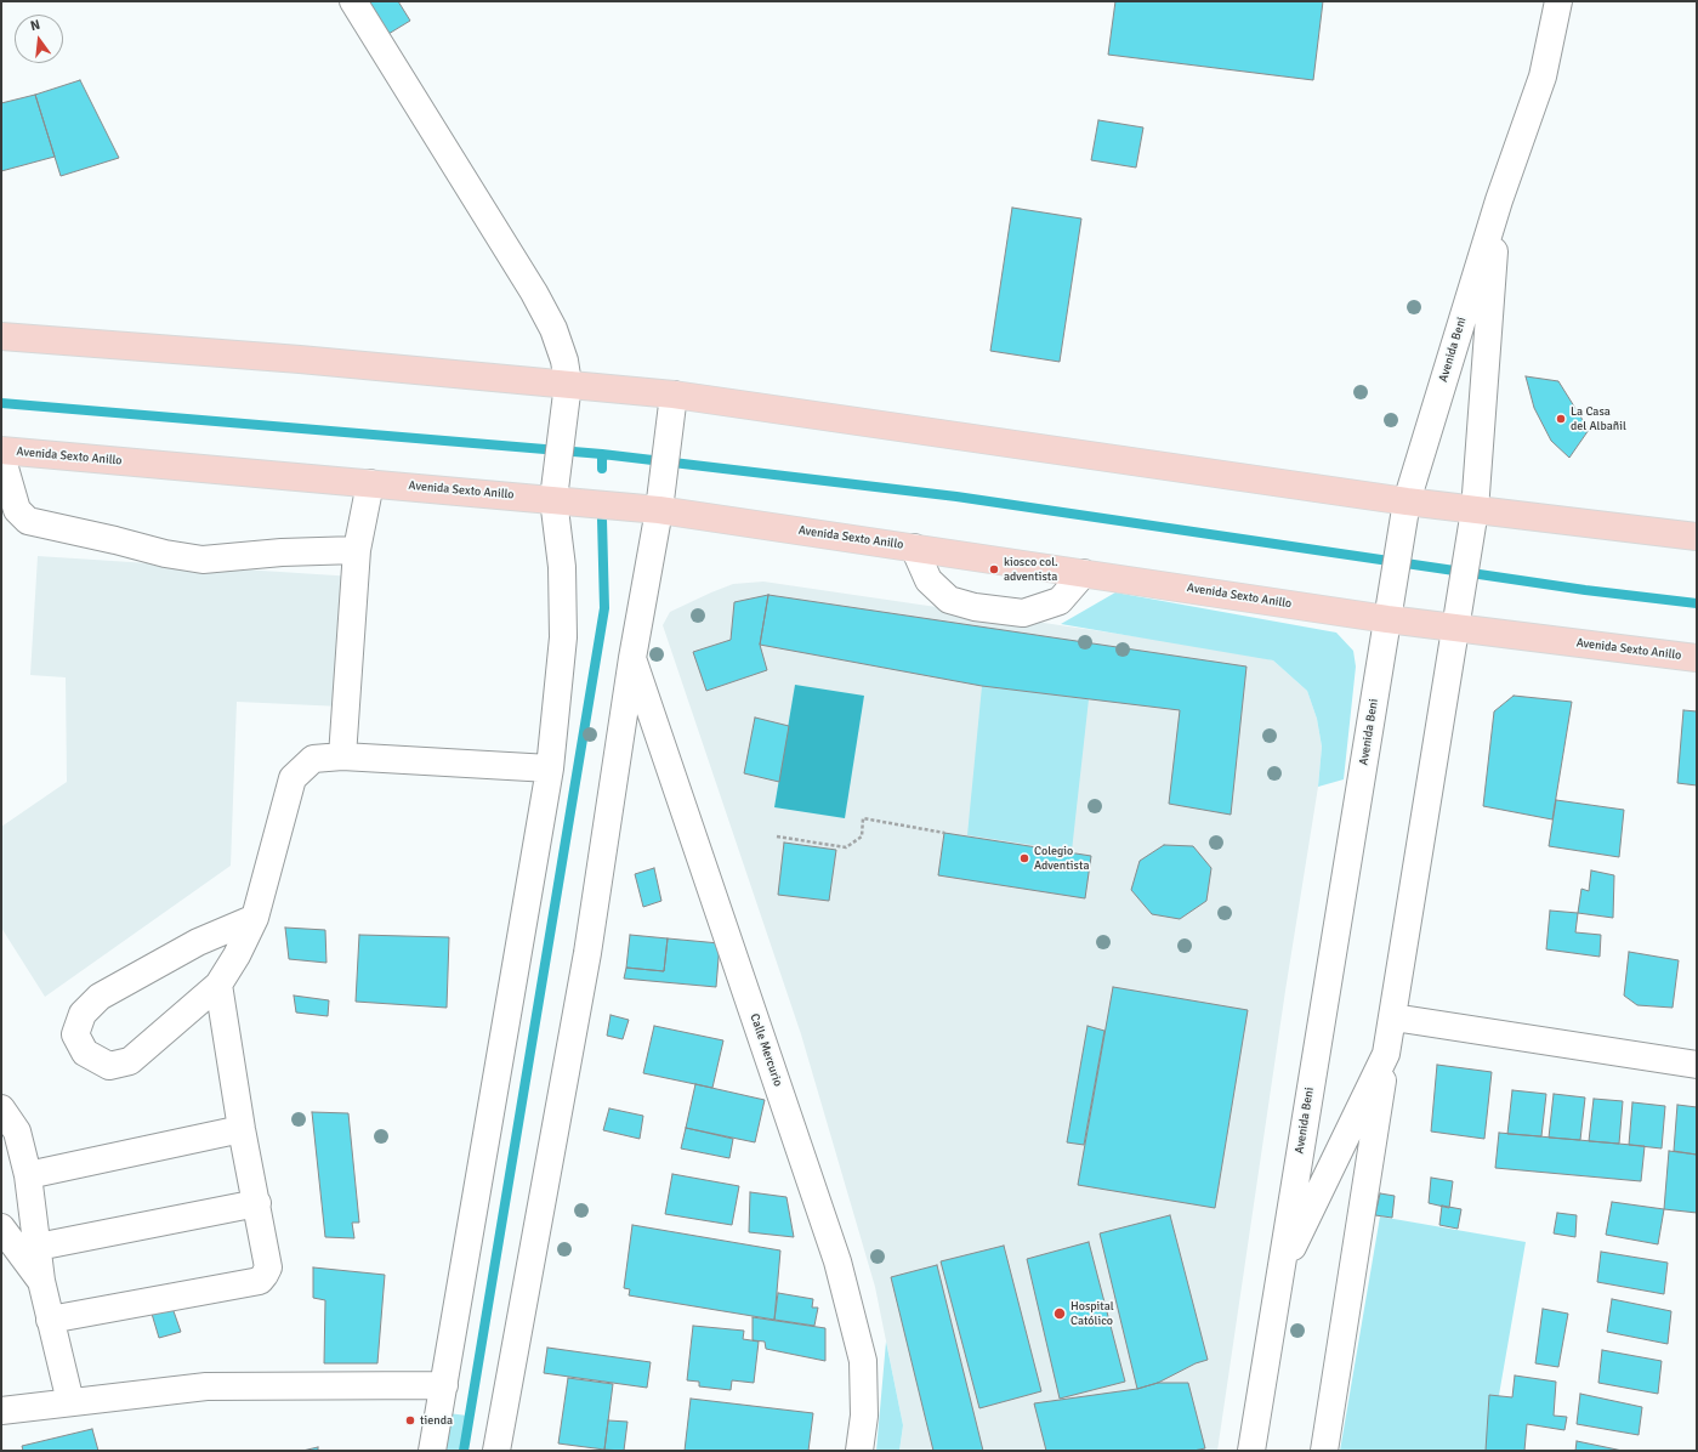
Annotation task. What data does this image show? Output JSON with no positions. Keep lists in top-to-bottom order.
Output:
{
  "streets": {
    "main road": ["Avenida Sexto Anillo"],
    "street": ["Avenida Beni", "Calle Mercurio"]
  },
  "crossings": [
    ["Avenida Beni", "Avenida Sexto Anillo"]
  ],
  "places": [
    "La Casa del Albañil",
    "kiosco col. adventista",
    "Colegio Adventista",
    "Hospital Católico",
    "tienda"
  ],
  "north": "top"
}
